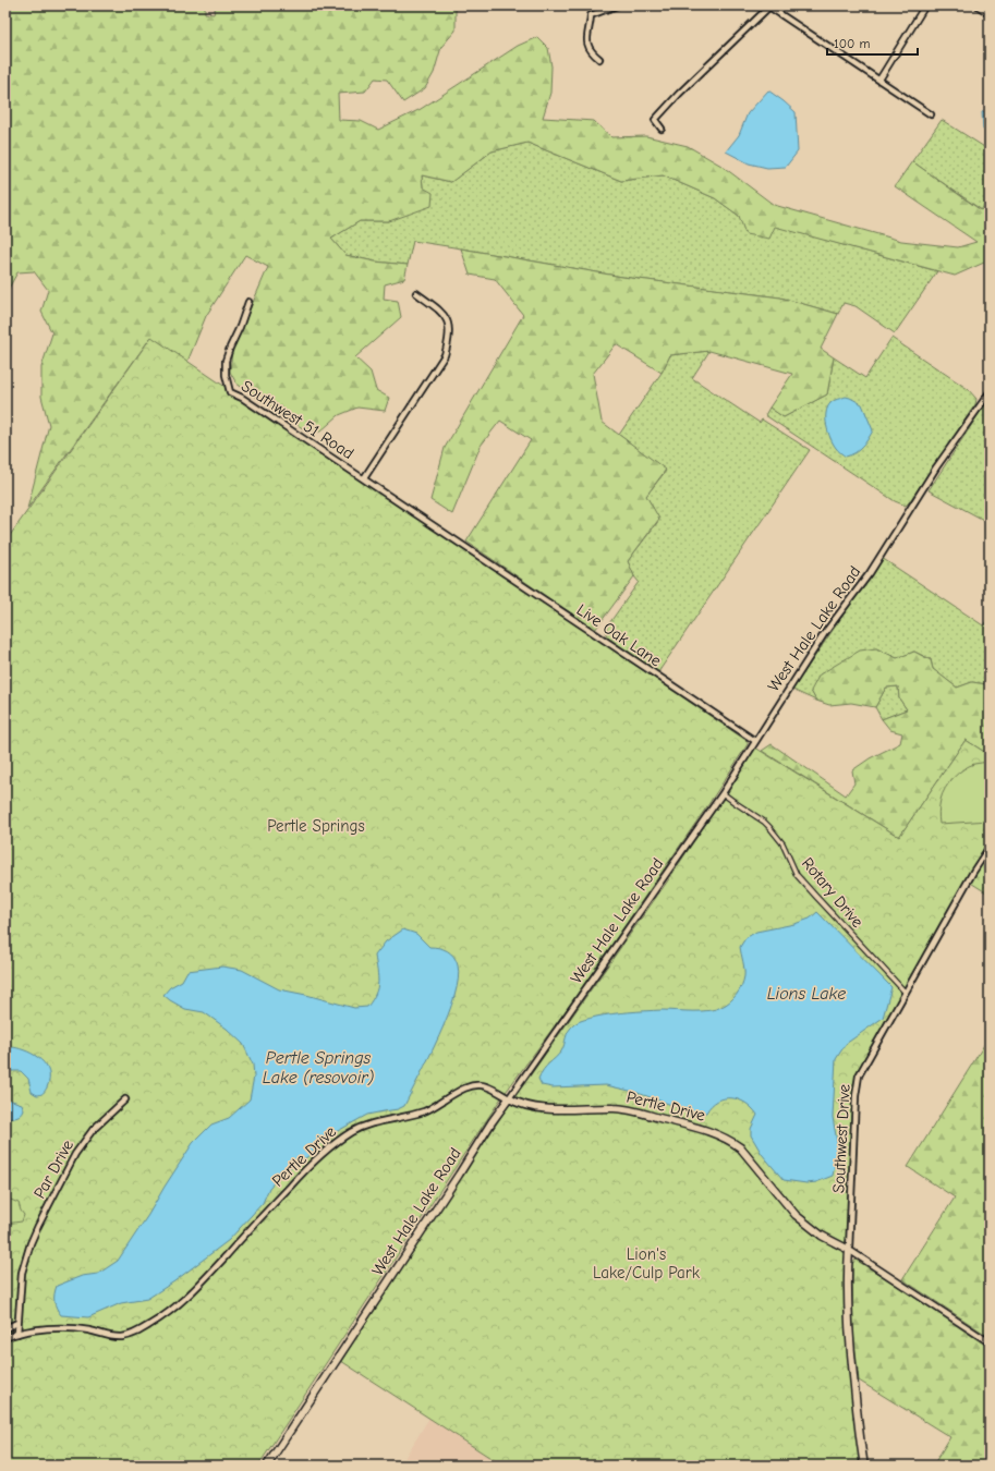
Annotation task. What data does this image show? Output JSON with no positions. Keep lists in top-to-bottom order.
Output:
{
  "streets": {
    "street": [
      "Southwest 51 Road",
      "West Hale Lake Road",
      "Live Oak Lane",
      "Rotary Drive",
      "Pertle Drive",
      "Southwest Drive",
      "Par Drive"
    ]
  },
  "crossings": [
    ["Southwest 51 Road", "Live Oak Lane"],
    ["West Hale Lake Road", "Live Oak Lane"],
    ["West Hale Lake Road", "Rotary Drive"],
    ["West Hale Lake Road", "Pertle Drive"],
    ["Rotary Drive", "Southwest Drive"],
    ["Pertle Drive", "Southwest Drive"],
    ["Pertle Drive", "Par Drive"]
  ],
  "water": ["Lions Lake", "Pertle Springs Lake (resovoir)"],
  "parks": ["Pertle Springs", "Lion's Lake/Culp Park"],
  "scale_bar": "100 m"
}
